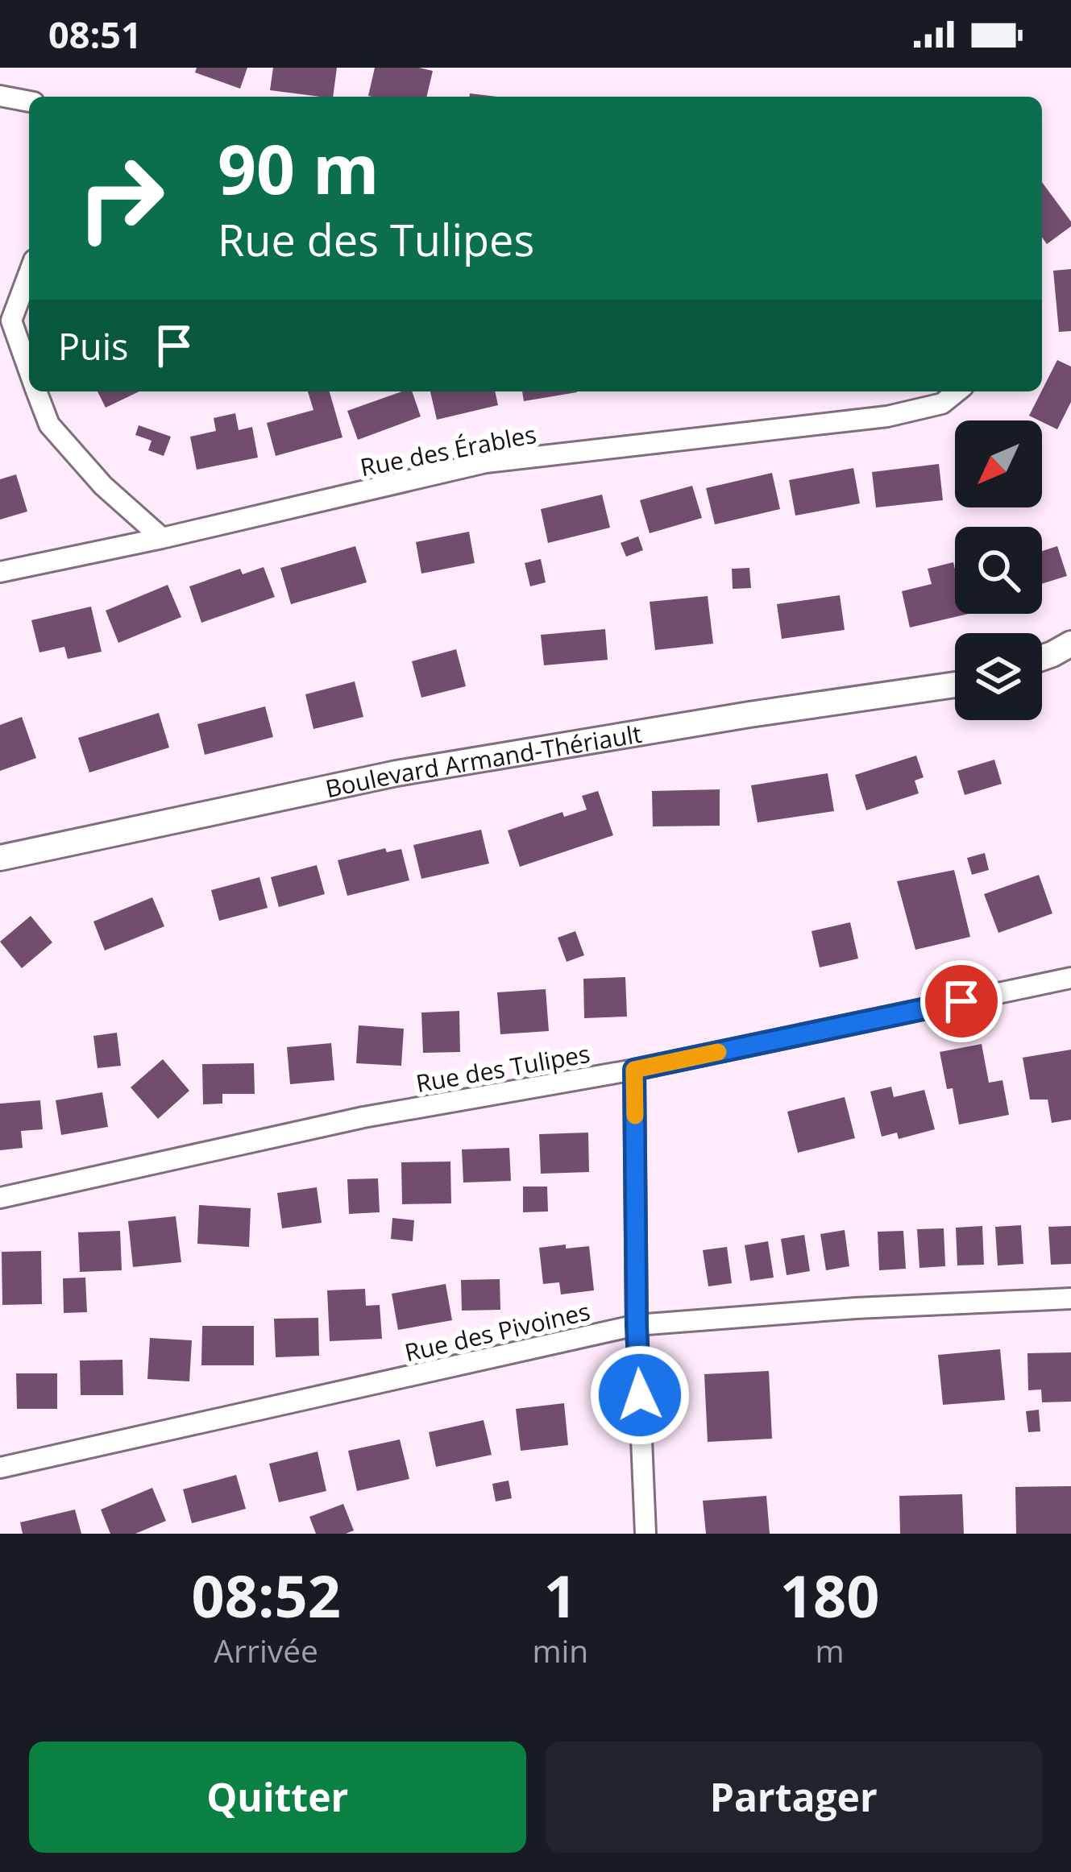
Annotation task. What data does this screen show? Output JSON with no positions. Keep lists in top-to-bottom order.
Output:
{
  "streets": {
    "street": [
      "Rue des Érables",
      "Boulevard Armand-Thériault",
      "Rue des Tulipes",
      "Rue des Pivoines"
    ]
  },
  "north": "bottom left",
  "page": {
    "status": "08:51",
    "turn": ["90 m", "Rue des Tulipes"],
    "then": "Puis",
    "eta": [
      "08:52",
      "Arrivée",
      "1",
      "min",
      "180",
      "m"
    ],
    "buttons": ["Quitter", "Partager"]
  }
}
